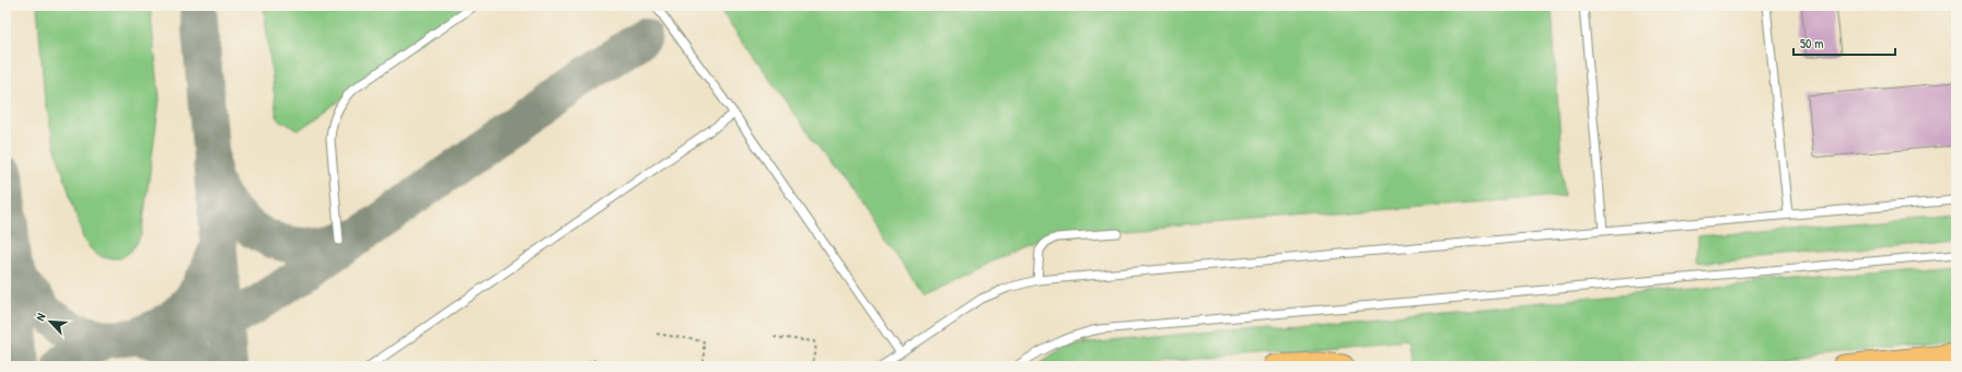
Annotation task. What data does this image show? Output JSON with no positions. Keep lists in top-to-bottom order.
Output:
{
  "scale_bar": "50 m",
  "north": "top left"
}
